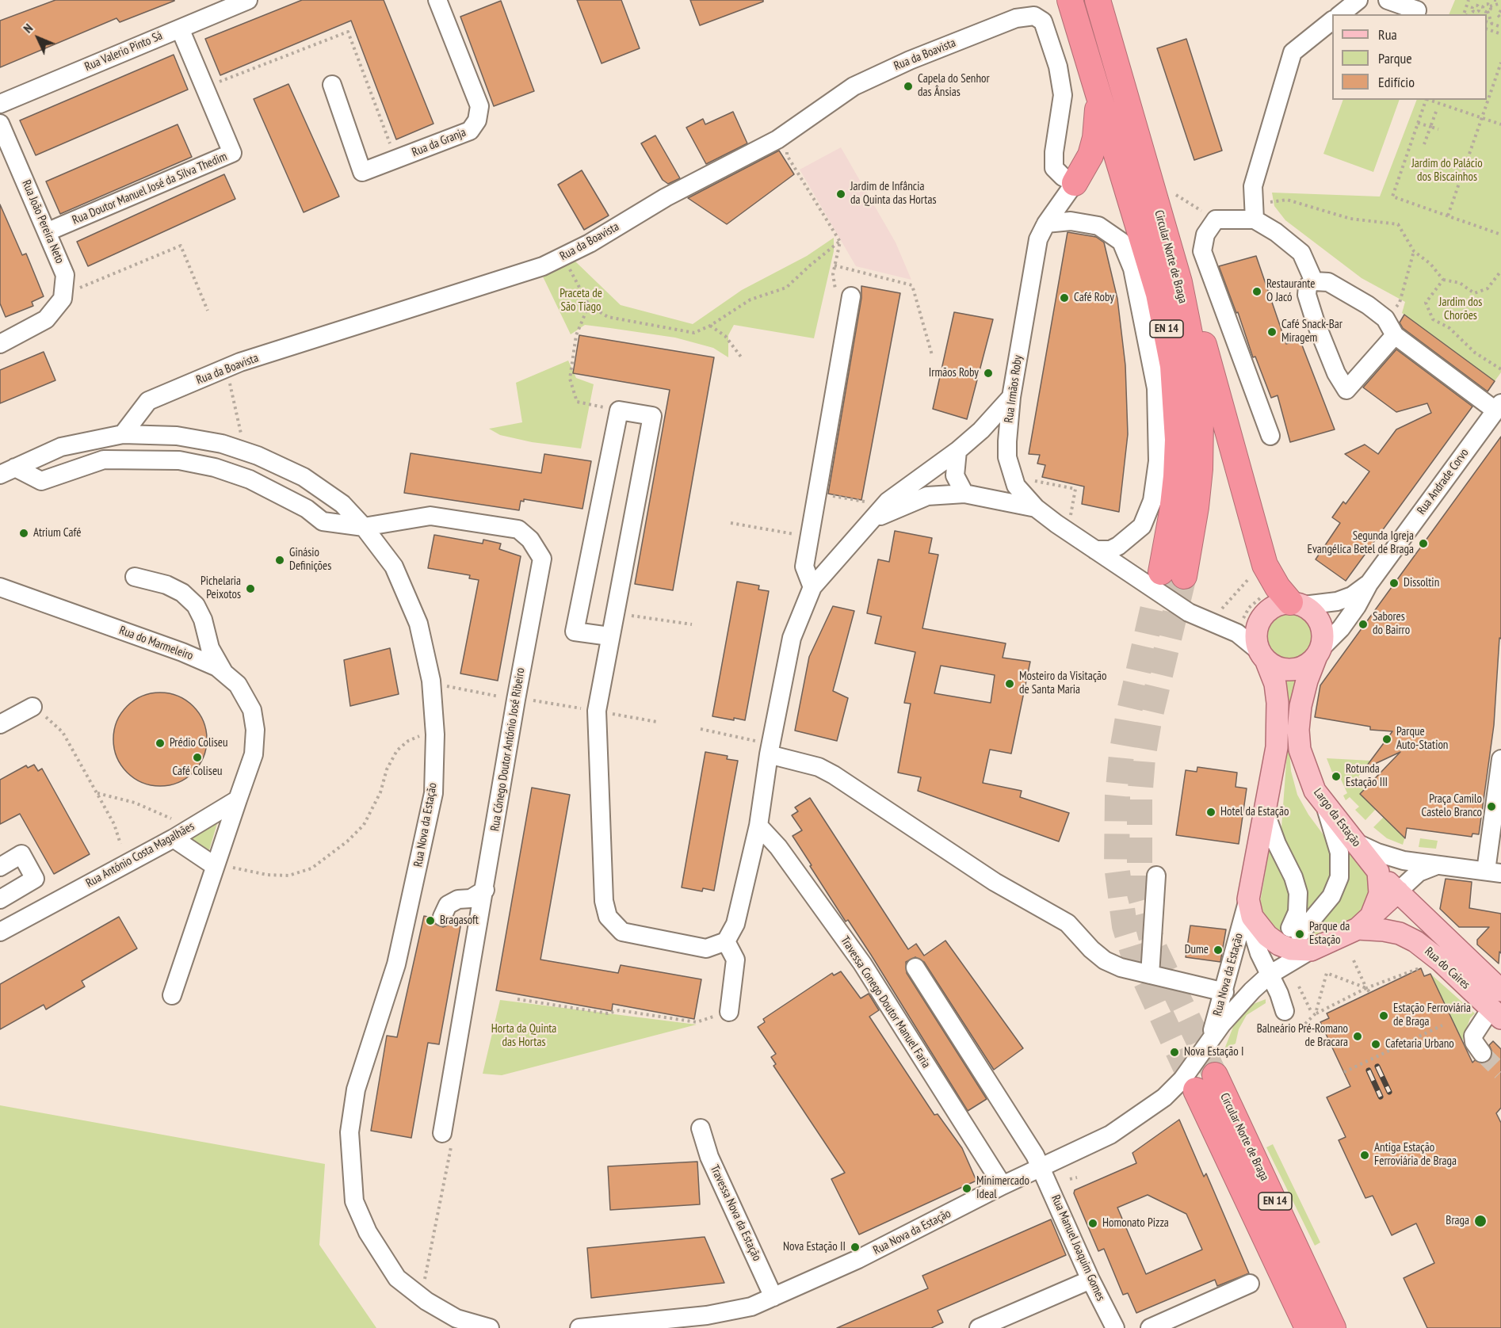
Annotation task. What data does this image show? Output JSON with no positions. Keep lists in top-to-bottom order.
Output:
{
  "streets": {
    "highway": ["Circular Norte de Braga", "EN 14"],
    "main road": ["Largo da Estação", "Rua do Caires"],
    "street": [
      "Rua Valerio Pinto Sá",
      "Rua da Boavista",
      "Rua da Granja",
      "Rua Doutor Manuel José da Silva Thedim",
      "Rua João Pereira Neto",
      "Rua Irmãos Roby",
      "Rua Andrade Corvo",
      "Rua do Marmeleiro",
      "Rua Cónego Doutor António José Ribeiro",
      "Rua Nova da Estação",
      "Rua António Costa Magalhães",
      "Travessa Conego Doutor Manuel Faria",
      "Travessa Nova da Estação",
      "Rua Manuel Joaquim Gomes"
    ]
  },
  "crossings": [
    ["Rua Valerio Pinto Sá", "Rua Doutor Manuel José da Silva Thedim"],
    ["Rua da Boavista", "Rua Irmãos Roby"],
    ["Rua da Boavista", "Rua Nova da Estação"],
    ["Rua Doutor Manuel José da Silva Thedim", "Rua João Pereira Neto"],
    ["Rua Irmãos Roby", "Rua Andrade Corvo"],
    ["Rua Irmãos Roby", "Largo da Estação"],
    ["Rua Andrade Corvo", "Largo da Estação"],
    ["Rua do Marmeleiro", "Rua António Costa Magalhães"],
    ["Rua Cónego Doutor António José Ribeiro", "Rua Nova da Estação"],
    ["Largo da Estação", "Rua Nova da Estação"],
    ["Largo da Estação", "Rua do Caires"],
    ["Rua Nova da Estação", "Travessa Conego Doutor Manuel Faria"],
    ["Rua Nova da Estação", "Travessa Nova da Estação"],
    ["Rua Nova da Estação", "Rua Manuel Joaquim Gomes"]
  ],
  "parks": [
    "Jardim do Palácio dos Biscainhos",
    "Praceta de São Tiago",
    "Jardim dos Chorões",
    "Horta da Quinta das Hortas"
  ],
  "places": [
    "Capela do Senhor das Ânsias",
    "Jardim de Infância da Quinta das Hortas",
    "Restaurante O Jacó",
    "Café Roby",
    "Café Snack-Bar Miragem",
    "Irmãos Roby",
    "Atrium Café",
    "Segunda Igreja Evangélica Betel de Braga",
    "Ginásio Definições",
    "Dissoltin",
    "Pichelaria Peixotos",
    "Sabores do Bairro",
    "Mosteiro da Visitação de Santa Maria",
    "Parque Auto-Station",
    "Prédio Coliseu",
    "Café Coliseu",
    "Rotunda Estação III",
    "Praça Camilo Castelo Branco",
    "Hotel da Estação",
    "Bragasoft",
    "Parque da Estação",
    "Dume",
    "Estação Ferroviária de Braga",
    "Balneário Pré-Romano de Bracara",
    "Cafetaria Urbano",
    "Nova Estação I",
    "Antiga Estação Ferroviária de Braga",
    "Minimercado Ideal",
    "Braga",
    "Homonato Pizza",
    "Nova Estação II"
  ],
  "legend": ["Rua", "Parque", "Edifício"],
  "north": "top left"
}
